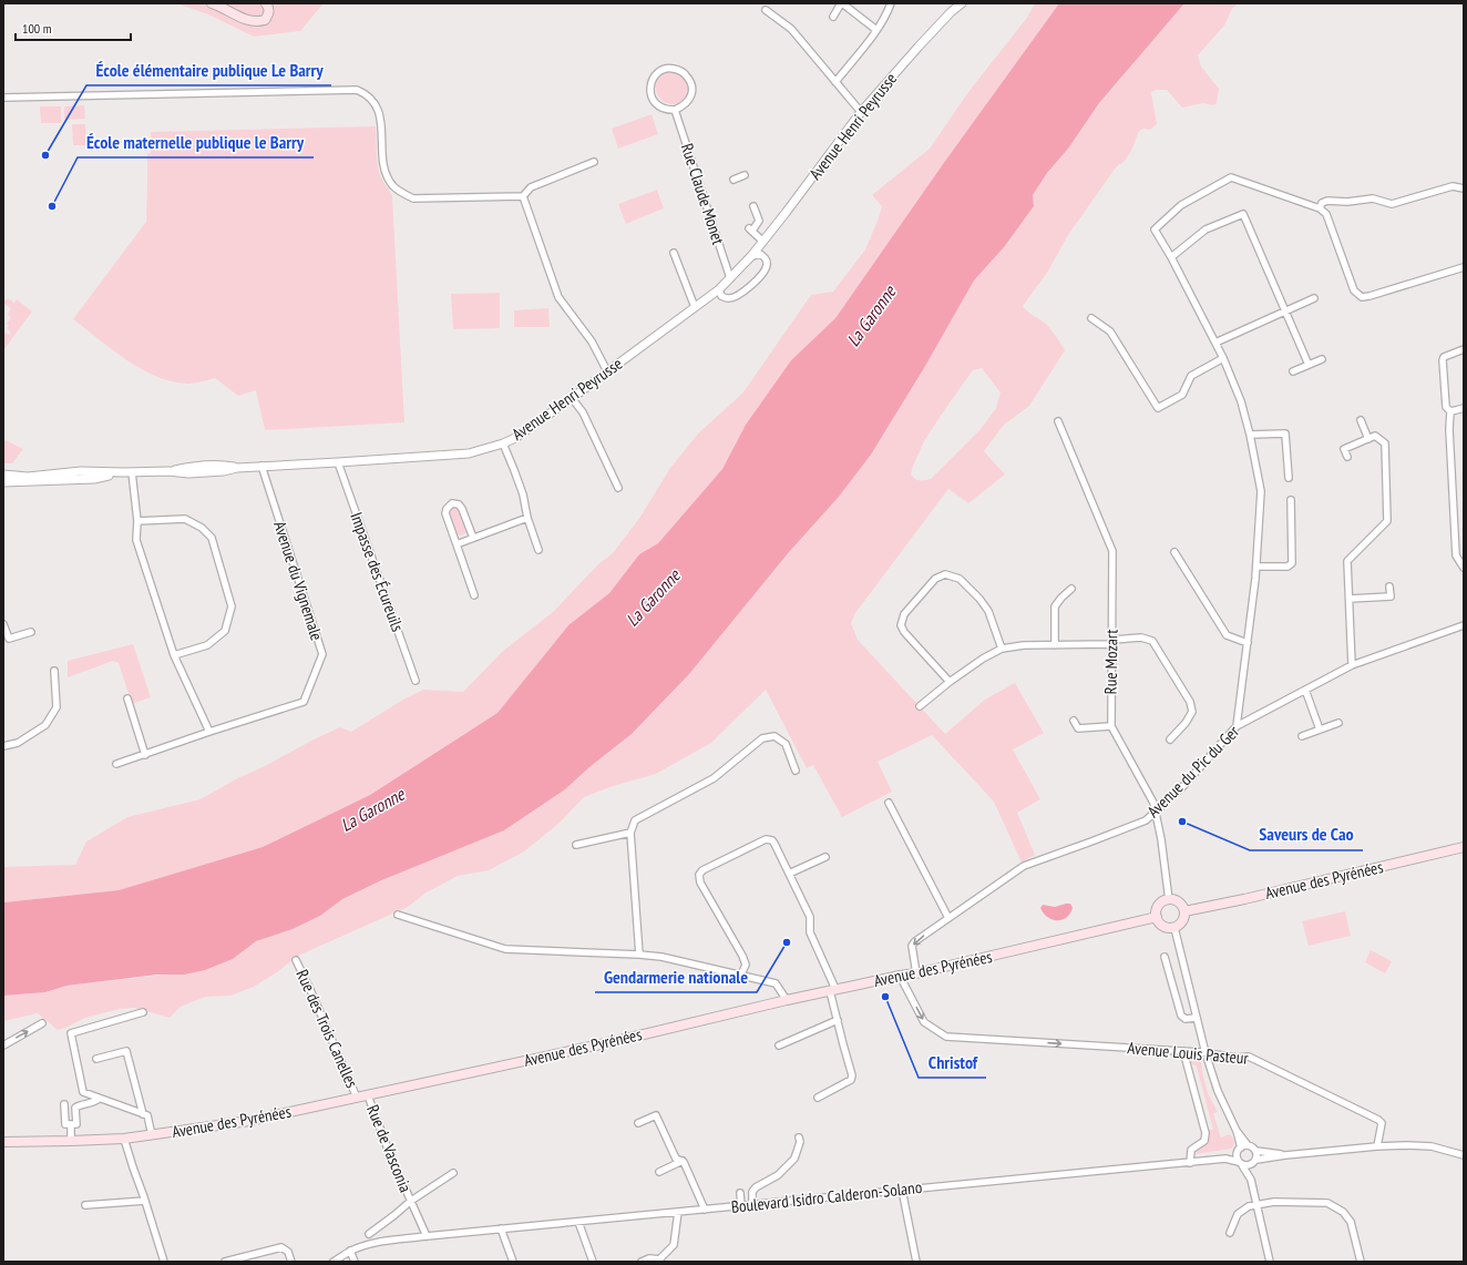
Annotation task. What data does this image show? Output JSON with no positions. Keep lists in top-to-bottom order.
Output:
{
  "streets": {
    "main road": ["Avenue des Pyrénées"],
    "street": [
      "Avenue Henri Peyrusse",
      "Rue Claude Monet",
      "Impasse des Écureuils",
      "Avenue du Vignemale",
      "Rue Mozart",
      "Avenue du Pic du Ger",
      "Rue des Trois Canelles",
      "Avenue Louis Pasteur",
      "Rue de Vasconia",
      "Boulevard Isidro Calderon-Solano"
    ]
  },
  "crossings": [
    ["Avenue Henri Peyrusse", "Rue Claude Monet"],
    ["Avenue Henri Peyrusse", "Impasse des Écureuils"],
    ["Avenue Henri Peyrusse", "Avenue du Vignemale"],
    ["Rue Mozart", "Avenue du Pic du Ger"],
    ["Rue Mozart", "Avenue des Pyrénées"],
    ["Avenue du Pic du Ger", "Avenue des Pyrénées"],
    ["Avenue des Pyrénées", "Rue des Trois Canelles"],
    ["Avenue des Pyrénées", "Avenue Louis Pasteur"],
    ["Avenue des Pyrénées", "Rue de Vasconia"],
    ["Rue de Vasconia", "Boulevard Isidro Calderon-Solano"]
  ],
  "one_way": ["Avenue Louis Pasteur"],
  "water": ["La Garonne"],
  "places": [
    "École élémentaire publique Le Barry",
    "École maternelle publique le Barry",
    "Saveurs de Cao",
    "Gendarmerie nationale",
    "Christof"
  ],
  "scale_bar": "100 m"
}
